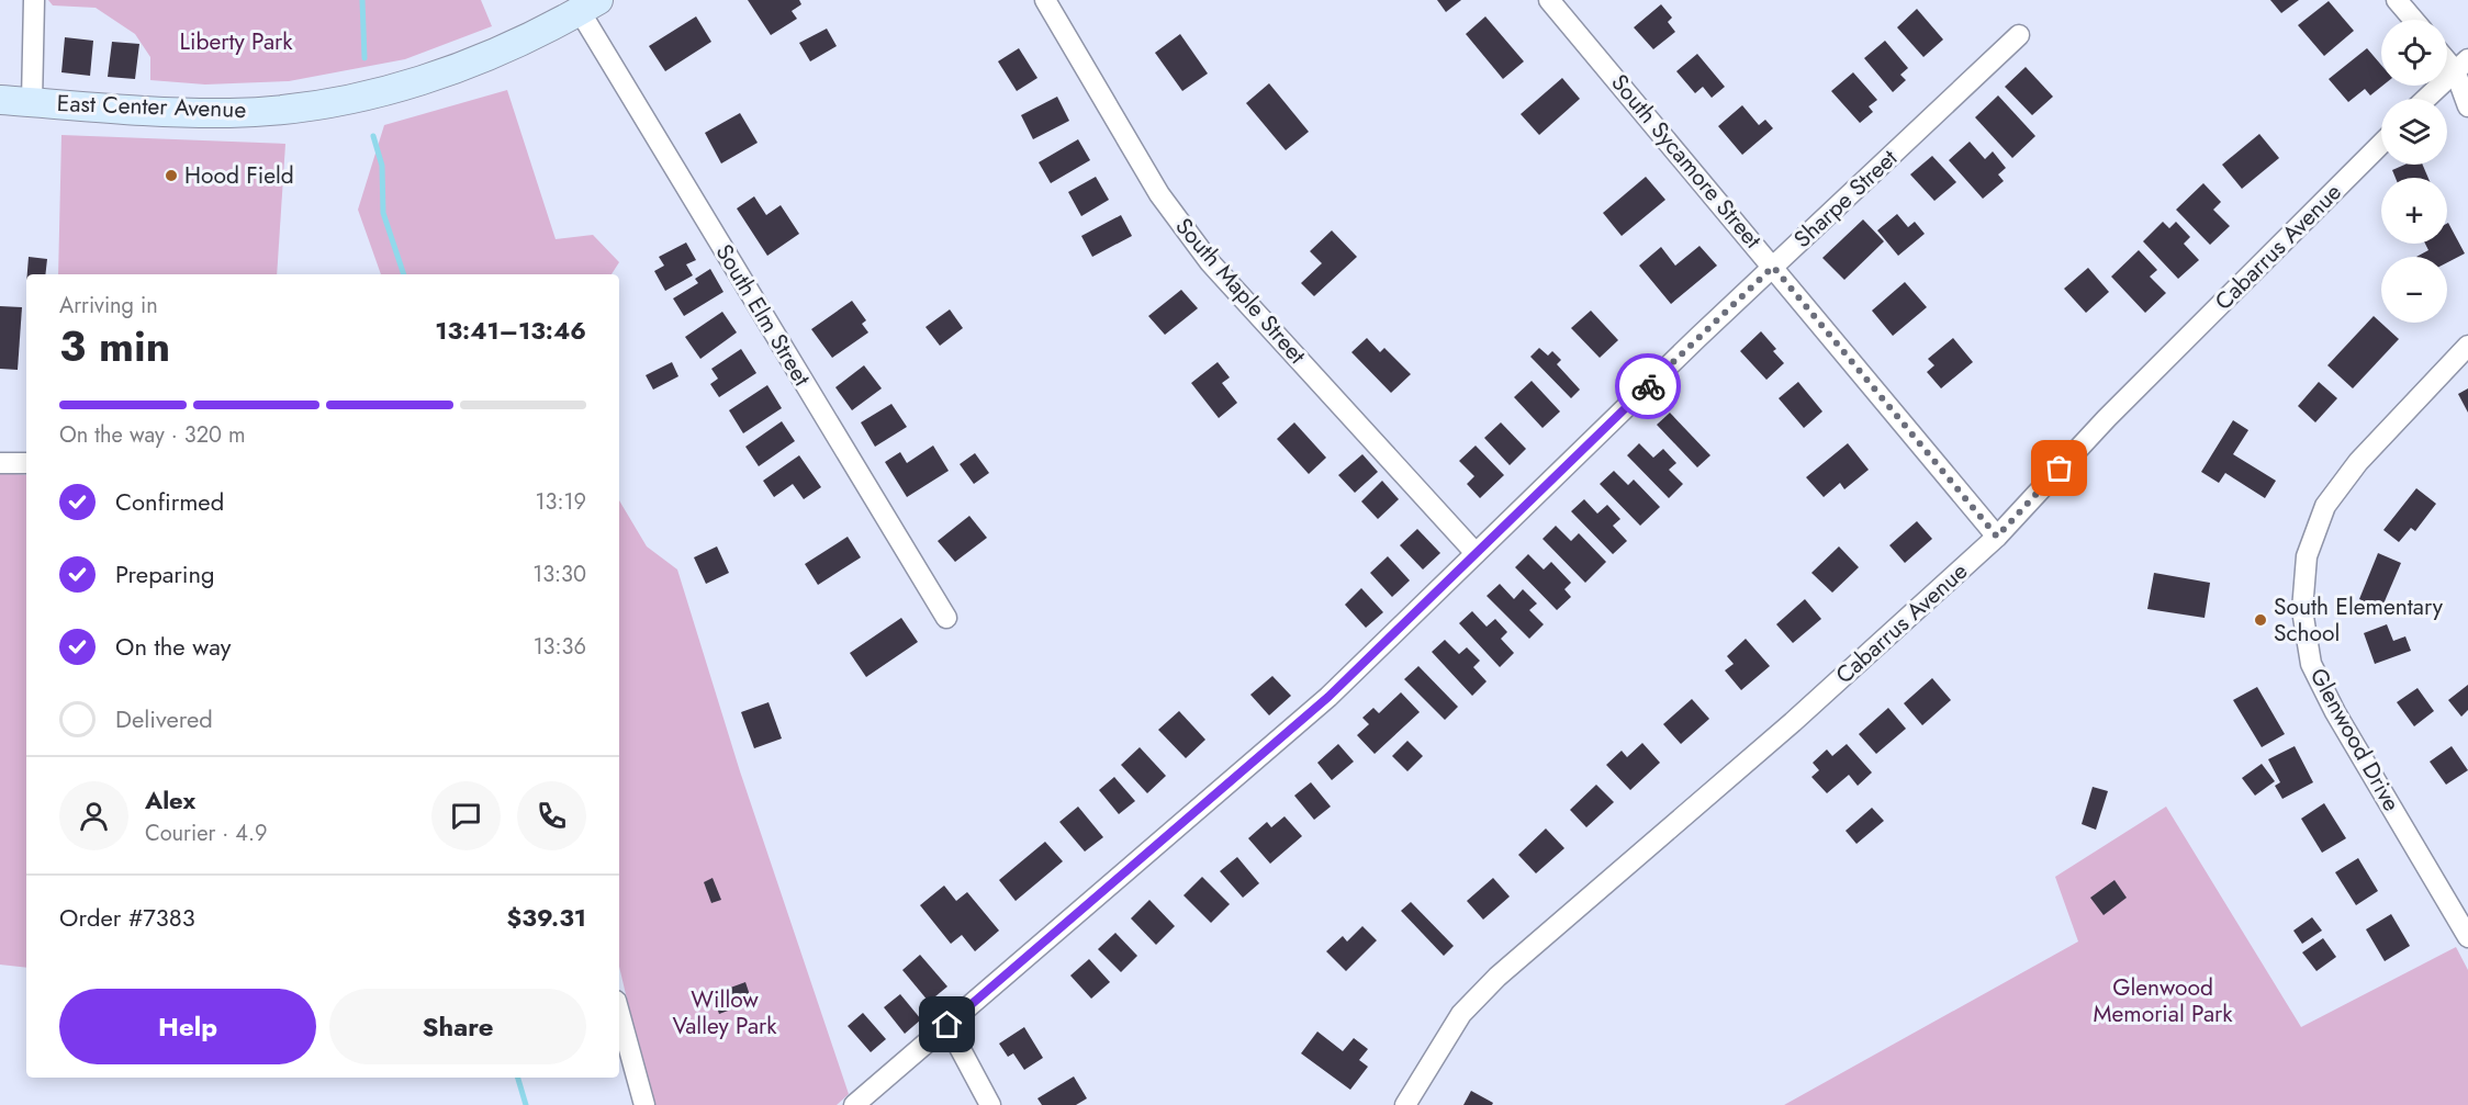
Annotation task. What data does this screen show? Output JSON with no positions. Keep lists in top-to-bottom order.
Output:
{
  "streets": {
    "street": [
      "East Center Avenue",
      "South Sycamore Street",
      "Sharpe Street",
      "Cabarrus Avenue",
      "South Maple Street",
      "South Elm Street",
      "Glenwood Drive"
    ]
  },
  "crossings": [
    ["East Center Avenue", "South Elm Street"],
    ["South Sycamore Street", "Sharpe Street"],
    ["South Sycamore Street", "Cabarrus Avenue"],
    ["Sharpe Street", "South Maple Street"]
  ],
  "parks": ["Liberty Park", "Glenwood Memorial Park", "Willow Valley Park"],
  "places": ["Hood Field", "South Elementary School"],
  "page": {
    "map_buttons": ["+", "−"],
    "heading": ["3 min", "Arriving in", "13:41–13:46"],
    "panel": [
      "Alex",
      "Courier · 4.9",
      "Order #7383",
      "$39.31"
    ],
    "bar": "On the way · 320 m",
    "list": [
      ["Confirmed", "13:19"],
      ["Preparing", "13:30"],
      ["On the way", "13:36"],
      "Delivered"
    ],
    "buttons": ["Help", "Share"]
  }
}
